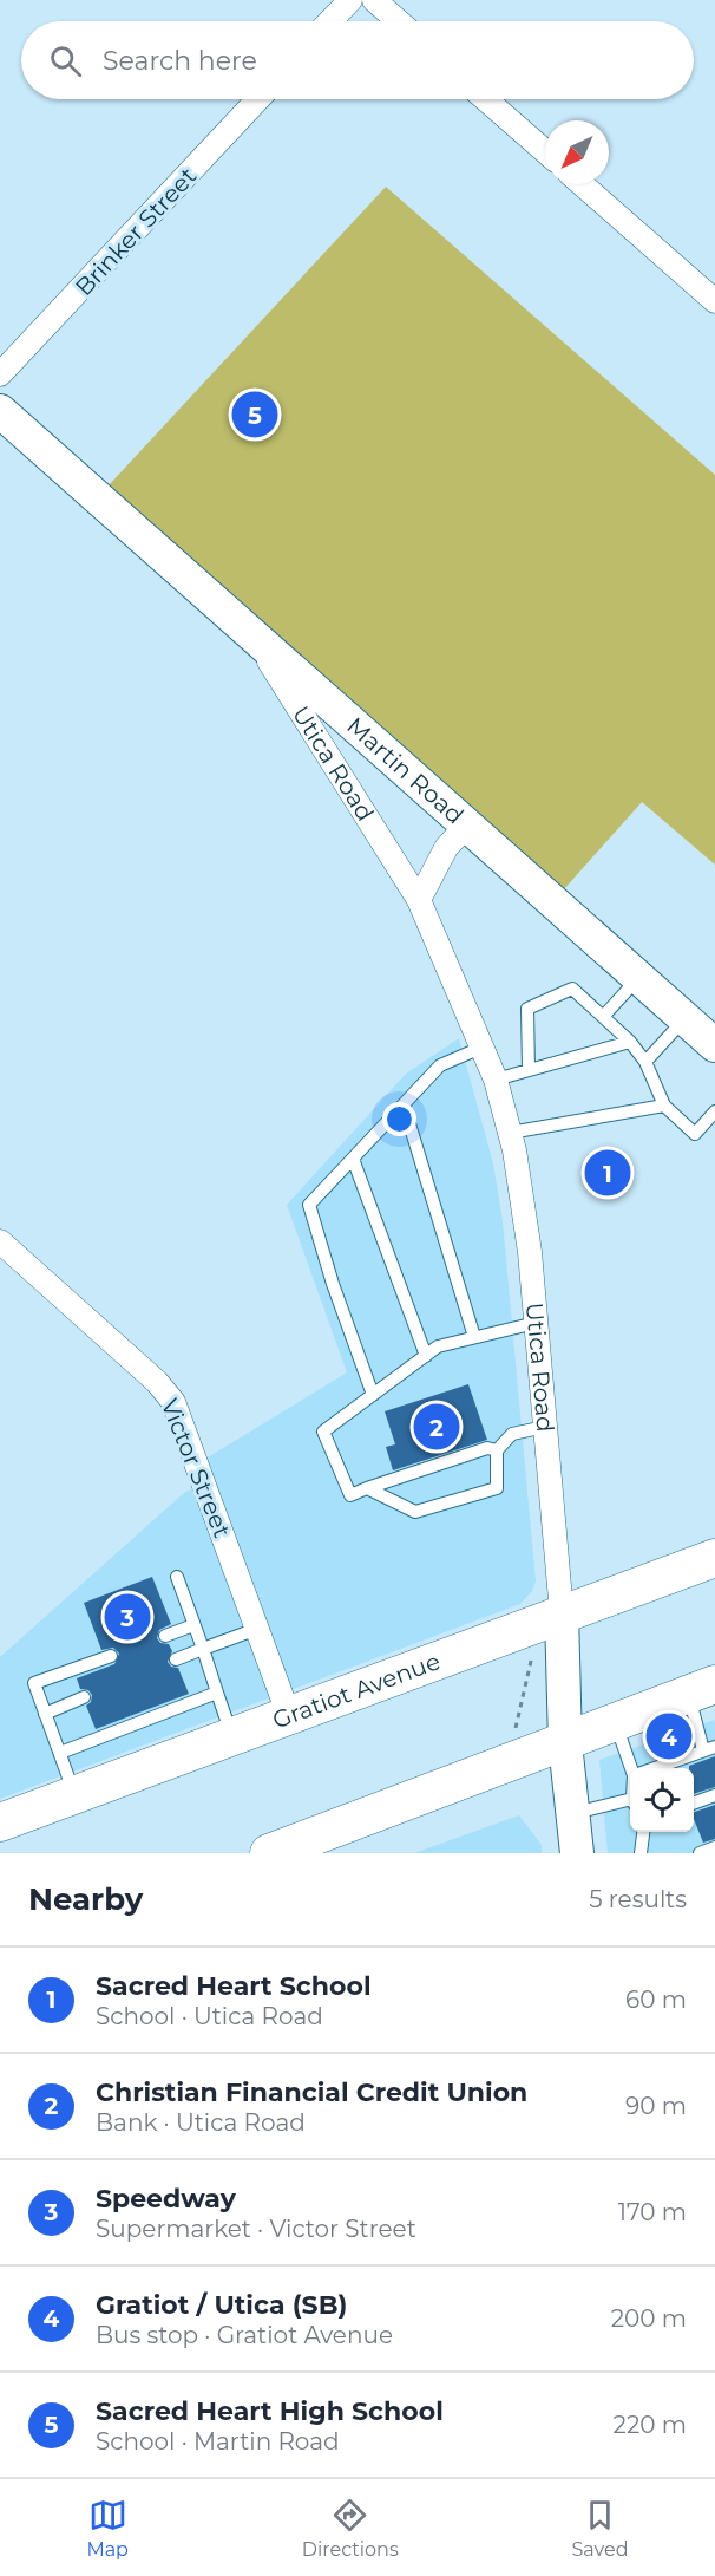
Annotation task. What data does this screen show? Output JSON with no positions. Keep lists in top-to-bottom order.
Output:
{
  "streets": {
    "main road": ["Gratiot Avenue"],
    "street": [
      "Brinker Street",
      "Utica Road",
      "Martin Road",
      "Victor Street"
    ]
  },
  "crossings": [
    ["Utica Road", "Martin Road"],
    ["Utica Road", "Gratiot Avenue"],
    ["Victor Street", "Gratiot Avenue"]
  ],
  "north": "bottom left",
  "page": {
    "search": "Search here",
    "pins": [
      "5",
      "1",
      "2",
      "3",
      "4"
    ],
    "heading": ["Nearby", "5 results"],
    "list": [
      {
        "mark": "1",
        "name": "Sacred Heart School",
        "note": "School · Utica Road",
        "value": "60 m"
      },
      {
        "mark": "2",
        "name": "Christian Financial Credit Union",
        "note": "Bank · Utica Road",
        "value": "90 m"
      },
      {
        "mark": "3",
        "name": "Speedway",
        "note": "Supermarket · Victor Street",
        "value": "170 m"
      },
      {
        "mark": "4",
        "name": "Gratiot / Utica (SB)",
        "note": "Bus stop · Gratiot Avenue",
        "value": "200 m"
      },
      {
        "mark": "5",
        "name": "Sacred Heart High School",
        "note": "School · Martin Road",
        "value": "220 m"
      }
    ],
    "nav": ["Map", "Directions", "Saved"]
  }
}
